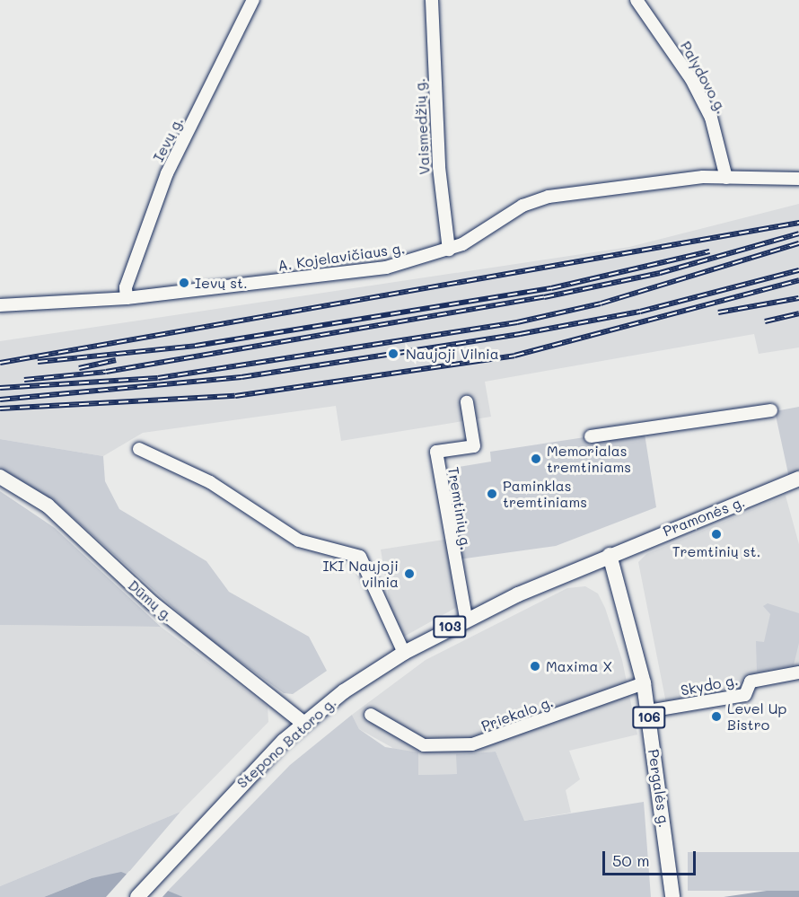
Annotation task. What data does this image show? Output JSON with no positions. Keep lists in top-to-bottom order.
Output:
{
  "streets": {
    "main road": [
      "Pramonės g.",
      "Dūmų g.",
      "103",
      "106",
      "Stepono Batoro g.",
      "Pergalės g."
    ],
    "street": [
      "Palydovo g.",
      "Vaismedžių g.",
      "Ievų g.",
      "A. Kojelavičiaus g.",
      "Tremtinių g.",
      "Skydo g.",
      "Priekalo g."
    ]
  },
  "crossings": [
    ["Palydovo g.", "A. Kojelavičiaus g."],
    ["Vaismedžių g.", "A. Kojelavičiaus g."],
    ["Ievų g.", "A. Kojelavičiaus g."],
    ["Tremtinių g.", "Stepono Batoro g."],
    ["Pramonės g.", "Stepono Batoro g."],
    ["Pramonės g.", "Pergalės g."],
    ["Dūmų g.", "Stepono Batoro g."],
    ["Skydo g.", "Pergalės g."],
    ["Priekalo g.", "Pergalės g."],
    ["Stepono Batoro g.", "Pergalės g."]
  ],
  "places": [
    "Ievų st.",
    "Naujoji Vilnia",
    "Memorialas tremtiniams",
    "Paminklas tremtiniams",
    "Tremtinių st.",
    "IKI Naujoji vilnia",
    "Maxima X",
    "Level Up Bistro"
  ],
  "scale_bar": "50 m"
}
